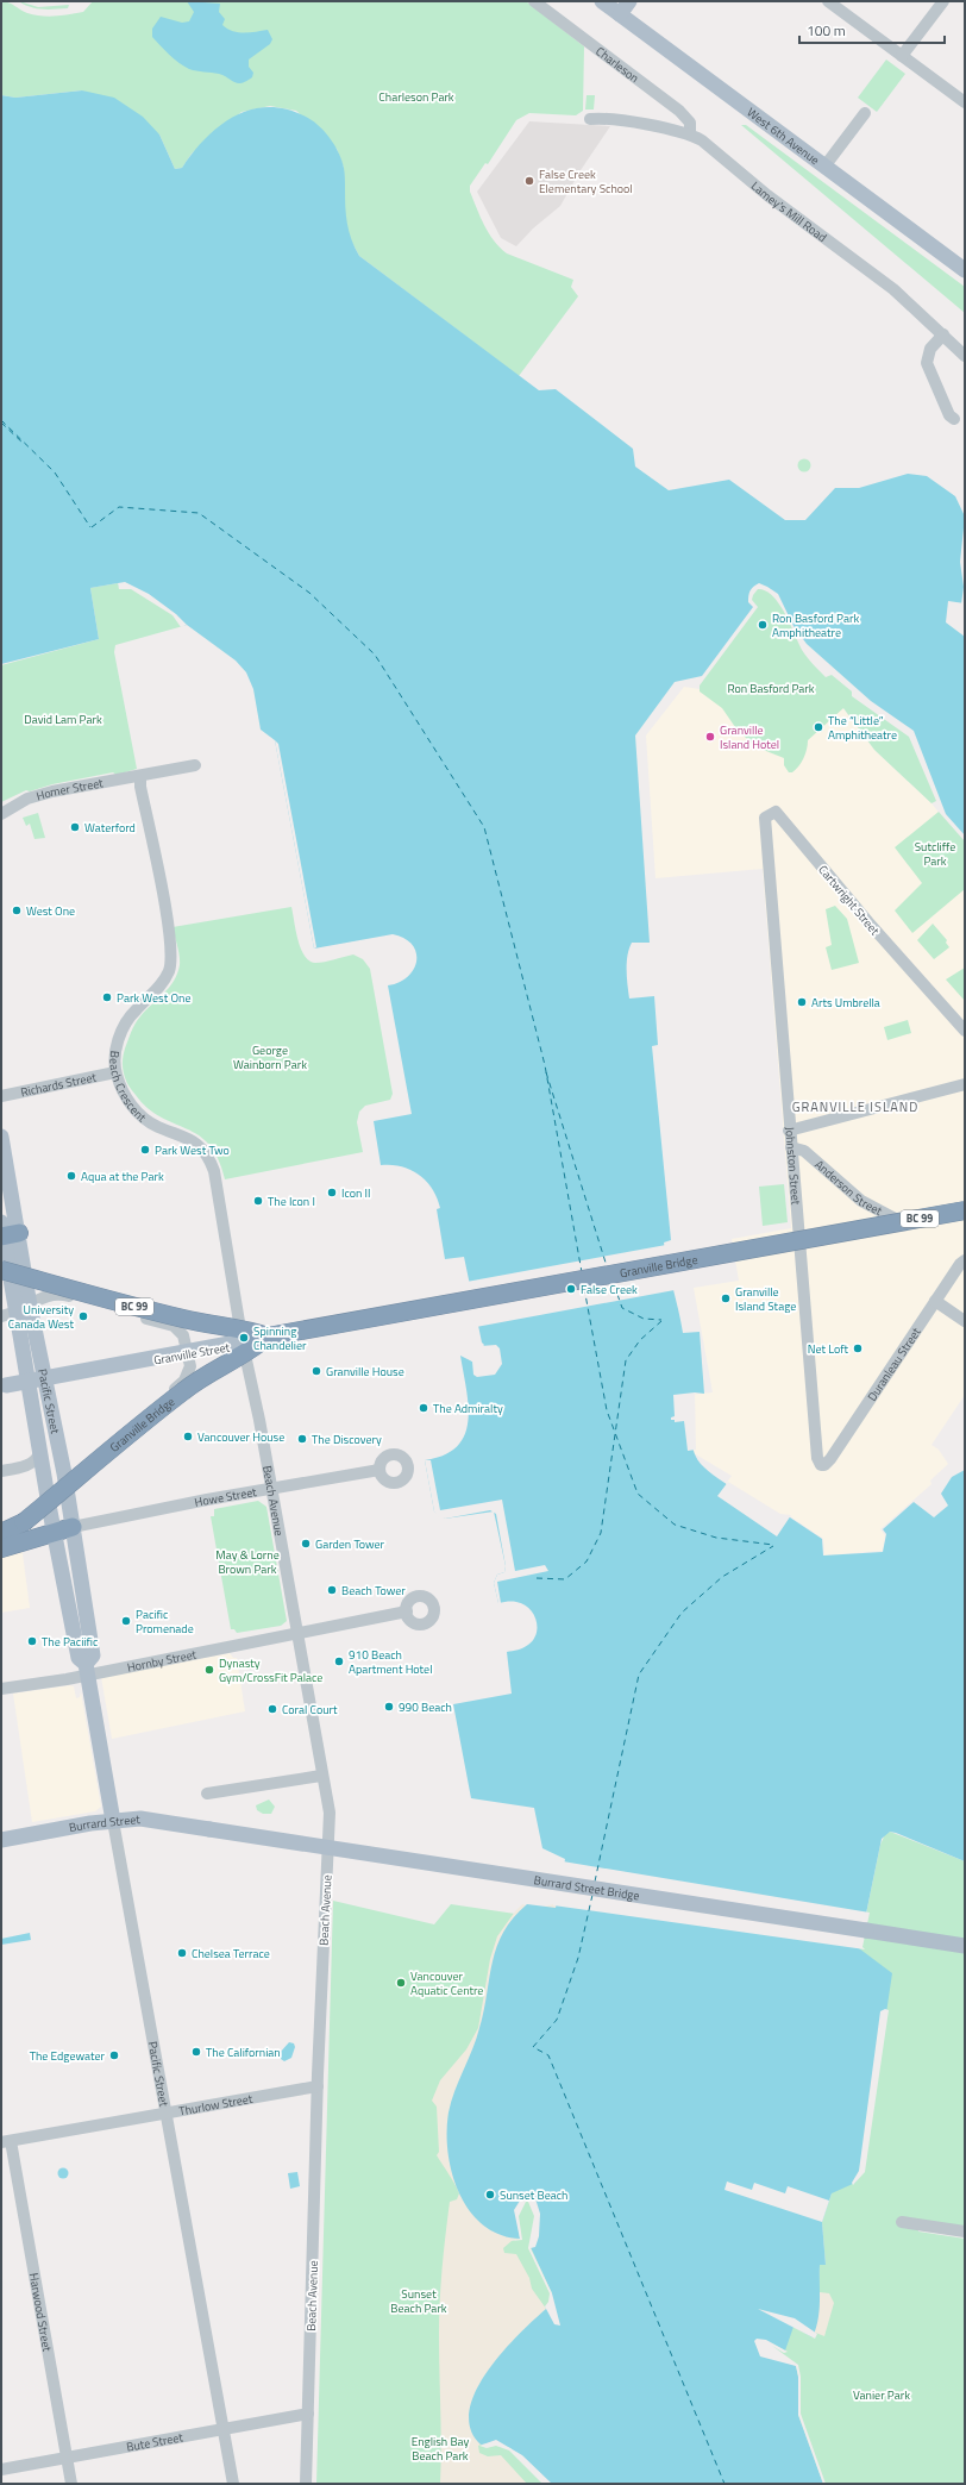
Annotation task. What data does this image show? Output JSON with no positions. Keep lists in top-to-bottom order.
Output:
{
  "streets": {
    "highway": ["BC 99", "Granville Bridge"],
    "main road": [
      "West 6th Avenue",
      "Pacific Street",
      "Burrard Street",
      "Burrard Street Bridge"
    ],
    "street": [
      "Charleson",
      "Lamey's Mill Road",
      "Homer Street",
      "Cartwright Street",
      "Beach Crescent",
      "Richards Street",
      "Johnston Street",
      "Anderson Street",
      "Granville Street",
      "Duranleau Street",
      "Howe Street",
      "Beach Avenue",
      "Hornby Street",
      "Thurlow Street",
      "Harwood Street",
      "Bute Street"
    ]
  },
  "crossings": [
    ["Charleson", "Lamey's Mill Road"],
    ["Homer Street", "Beach Crescent"],
    ["Cartwright Street", "Johnston Street"],
    ["Beach Crescent", "Richards Street"],
    ["Beach Crescent", "Granville Street"],
    ["Beach Crescent", "Beach Avenue"],
    ["Johnston Street", "Anderson Street"],
    ["Johnston Street", "Duranleau Street"],
    ["Anderson Street", "Granville Bridge"],
    ["BC 99", "Granville Bridge"],
    ["Granville Street", "Pacific Street"],
    ["Granville Street", "Beach Avenue"],
    ["Pacific Street", "Howe Street"],
    ["Pacific Street", "Hornby Street"],
    ["Pacific Street", "Burrard Street"],
    ["Pacific Street", "Thurlow Street"],
    ["Pacific Street", "Bute Street"],
    ["Howe Street", "Beach Avenue"],
    ["Beach Avenue", "Hornby Street"],
    ["Beach Avenue", "Thurlow Street"],
    ["Beach Avenue", "Bute Street"],
    ["Burrard Street", "Burrard Street Bridge"],
    ["Thurlow Street", "Harwood Street"],
    ["Harwood Street", "Bute Street"]
  ],
  "districts": ["GRANVILLE ISLAND"],
  "parks": [
    "Charleson Park",
    "Ron Basford Park",
    "David Lam Park",
    "Sutcliffe Park",
    "George Wainborn Park",
    "May & Lorne Brown Park",
    "Sunset Beach Park",
    "Vanier Park",
    "English Bay Beach Park"
  ],
  "places": [
    "False Creek Elementary School",
    "Ron Basford Park Amphitheatre",
    "The “Little” Amphitheatre",
    "Granville Island Hotel",
    "Waterford",
    "West One",
    "Park West One",
    "Arts Umbrella",
    "Park West Two",
    "Aqua at the Park",
    "Icon II",
    "The Icon I",
    "False Creek",
    "Granville Island Stage",
    "University Canada West",
    "Spinning Chandelier",
    "Net Loft",
    "Granville House",
    "The Admiralty",
    "Vancouver House",
    "The Discovery",
    "Garden Tower",
    "Beach Tower",
    "Pacific Promenade",
    "The Paciific",
    "910 Beach Apartment Hotel",
    "Dynasty Gym/CrossFit Palace",
    "990 Beach",
    "Coral Court",
    "Chelsea Terrace",
    "Vancouver Aquatic Centre",
    "The Californian",
    "The Edgewater",
    "Sunset Beach"
  ],
  "scale_bar": "100 m"
}
